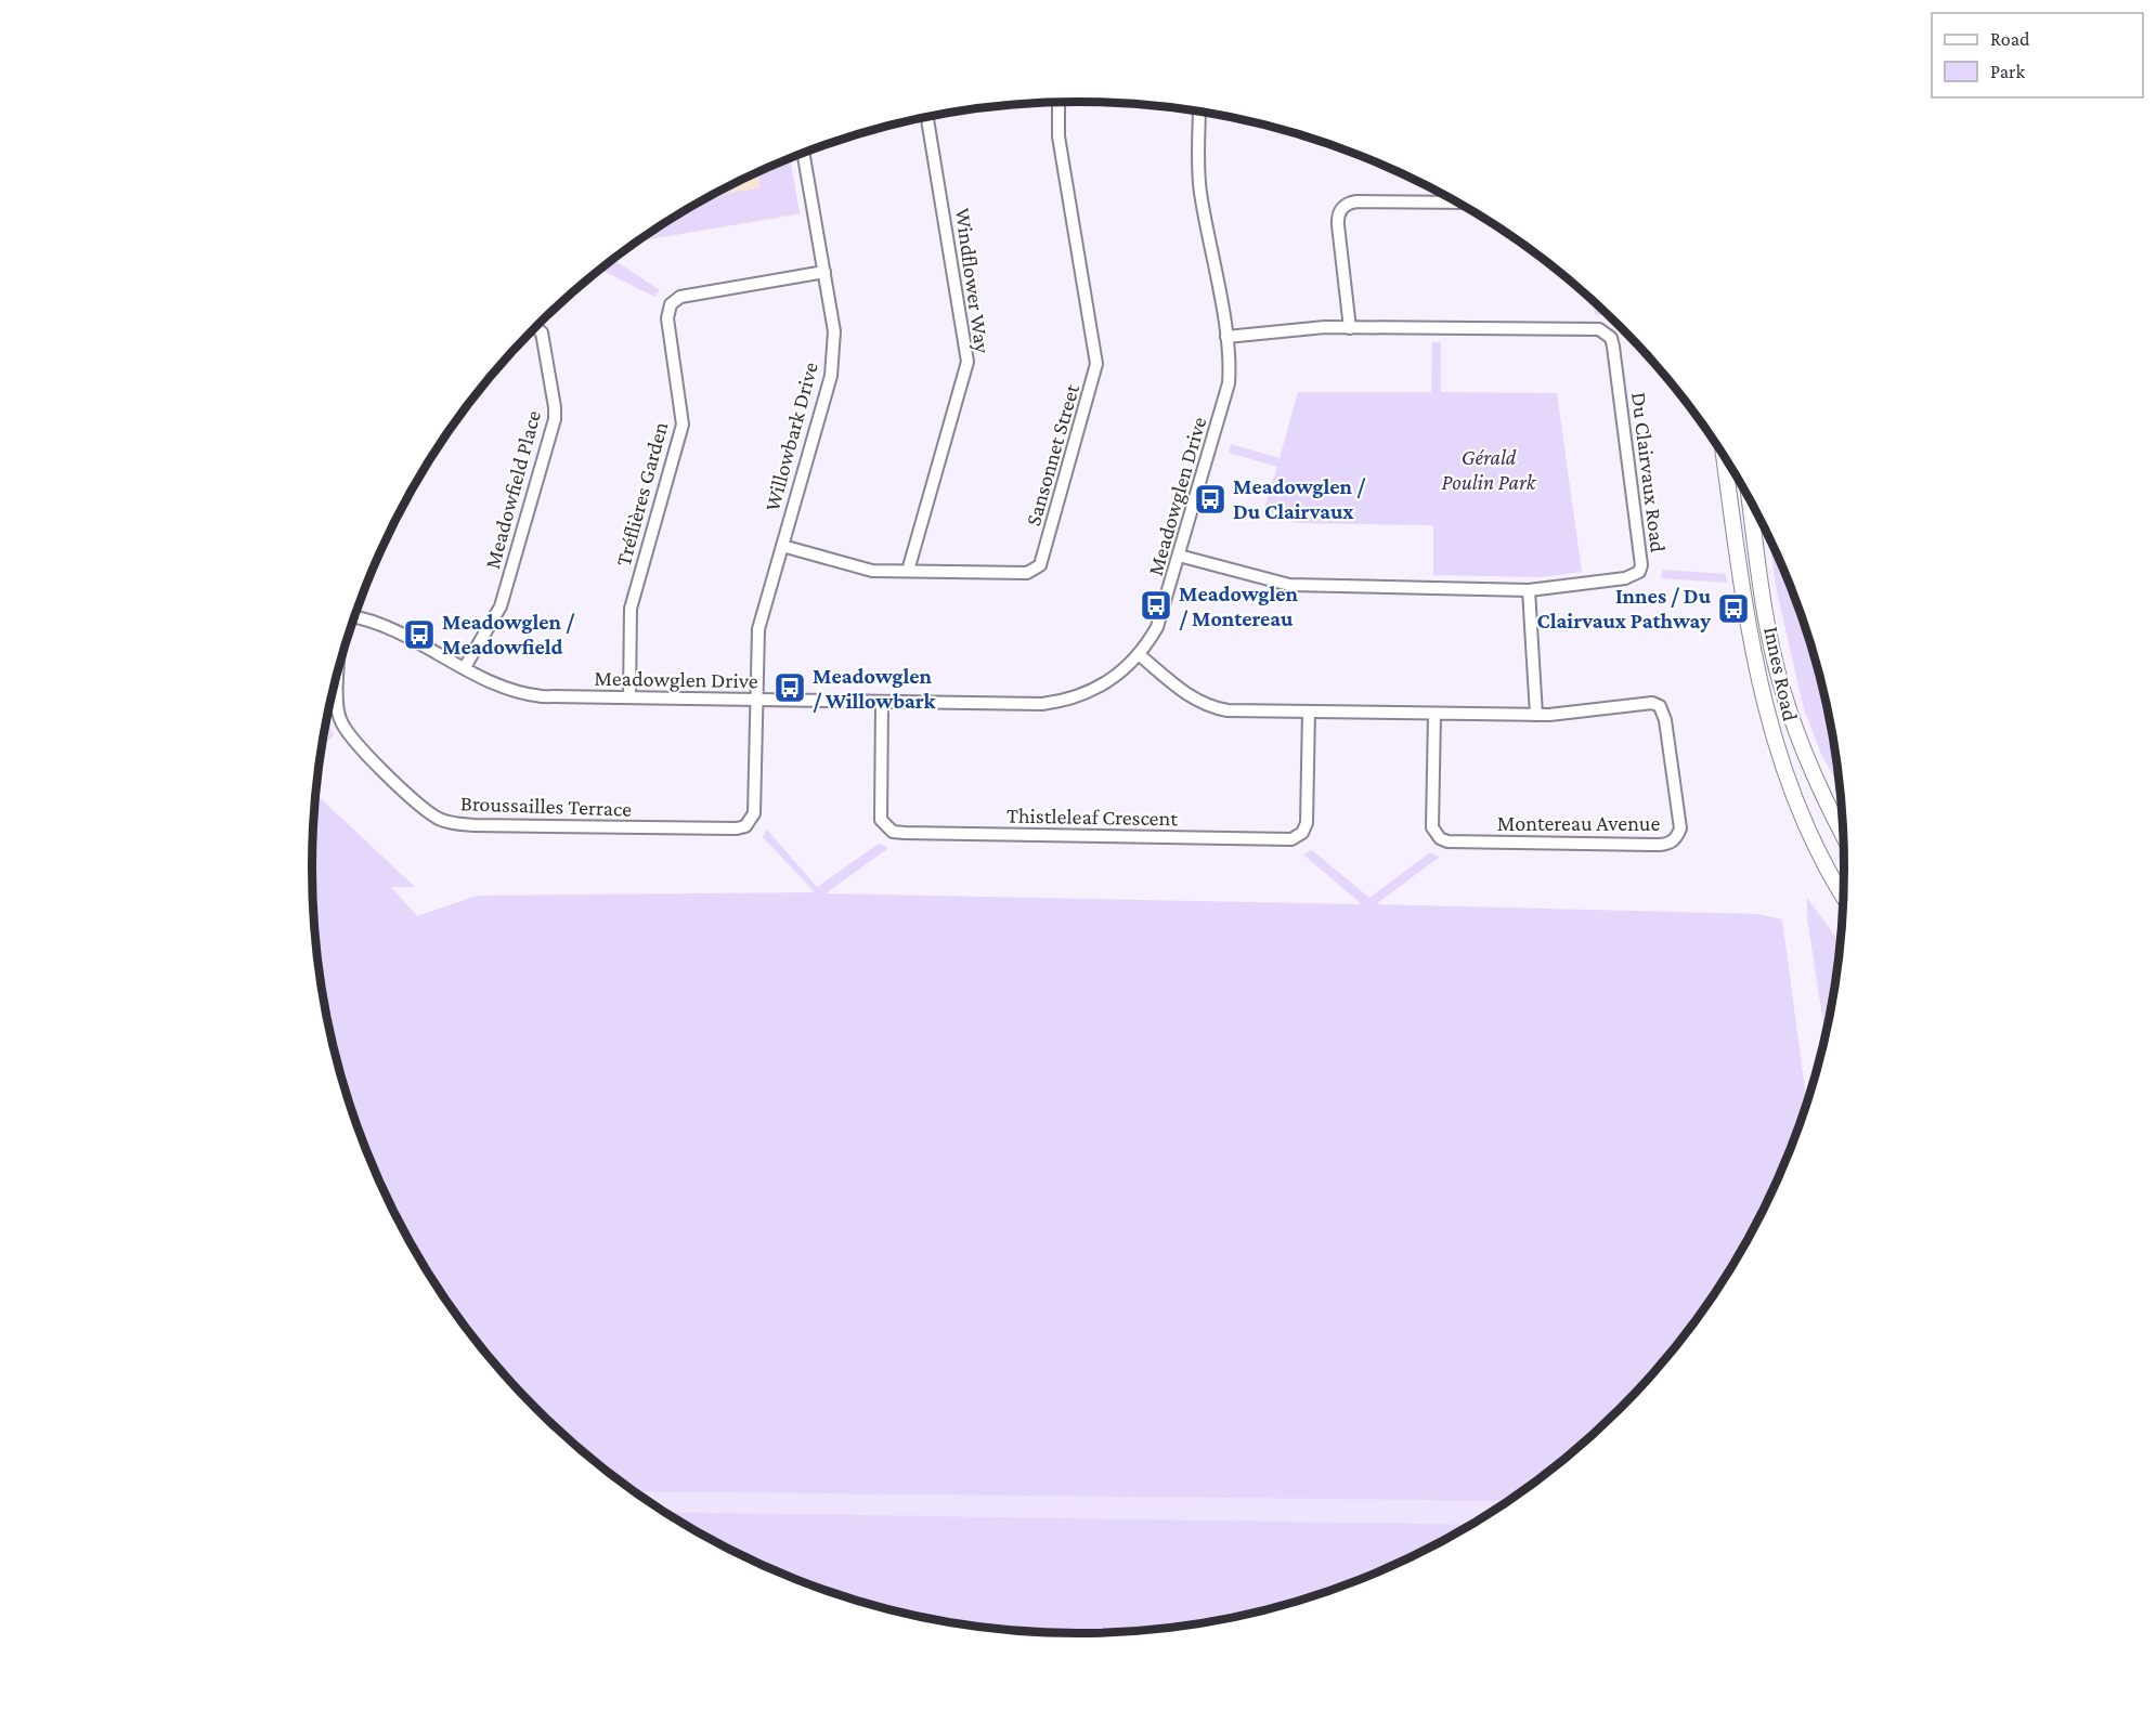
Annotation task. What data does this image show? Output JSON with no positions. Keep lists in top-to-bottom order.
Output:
{
  "streets": {
    "main road": ["Innes Road"],
    "street": [
      "Windflower Way",
      "Willowbark Drive",
      "Sansonnet Street",
      "Du Clairvaux Road",
      "Meadowfield Place",
      "Tréflières Garden",
      "Meadowglen Drive",
      "Broussailles Terrace",
      "Thistleleaf Crescent",
      "Montereau Avenue"
    ]
  },
  "crossings": [
    ["Windflower Way", "Sansonnet Street"],
    ["Willowbark Drive", "Sansonnet Street"],
    ["Willowbark Drive", "Tréflières Garden"],
    ["Willowbark Drive", "Meadowglen Drive"],
    ["Willowbark Drive", "Broussailles Terrace"],
    ["Du Clairvaux Road", "Meadowglen Drive"],
    ["Meadowfield Place", "Meadowglen Drive"],
    ["Tréflières Garden", "Meadowglen Drive"],
    ["Meadowglen Drive", "Broussailles Terrace"],
    ["Meadowglen Drive", "Thistleleaf Crescent"],
    ["Meadowglen Drive", "Montereau Avenue"],
    ["Thistleleaf Crescent", "Montereau Avenue"]
  ],
  "parks": ["Gérald Poulin Park"],
  "places": {
    "bus stop": [
      "Meadowglen / Du Clairvaux",
      "Meadowglen / Montereau",
      "Innes / Du Clairvaux Pathway",
      "Meadowglen / Meadowfield",
      "Meadowglen / Willowbark"
    ]
  },
  "legend": ["Road", "Park"]
}
